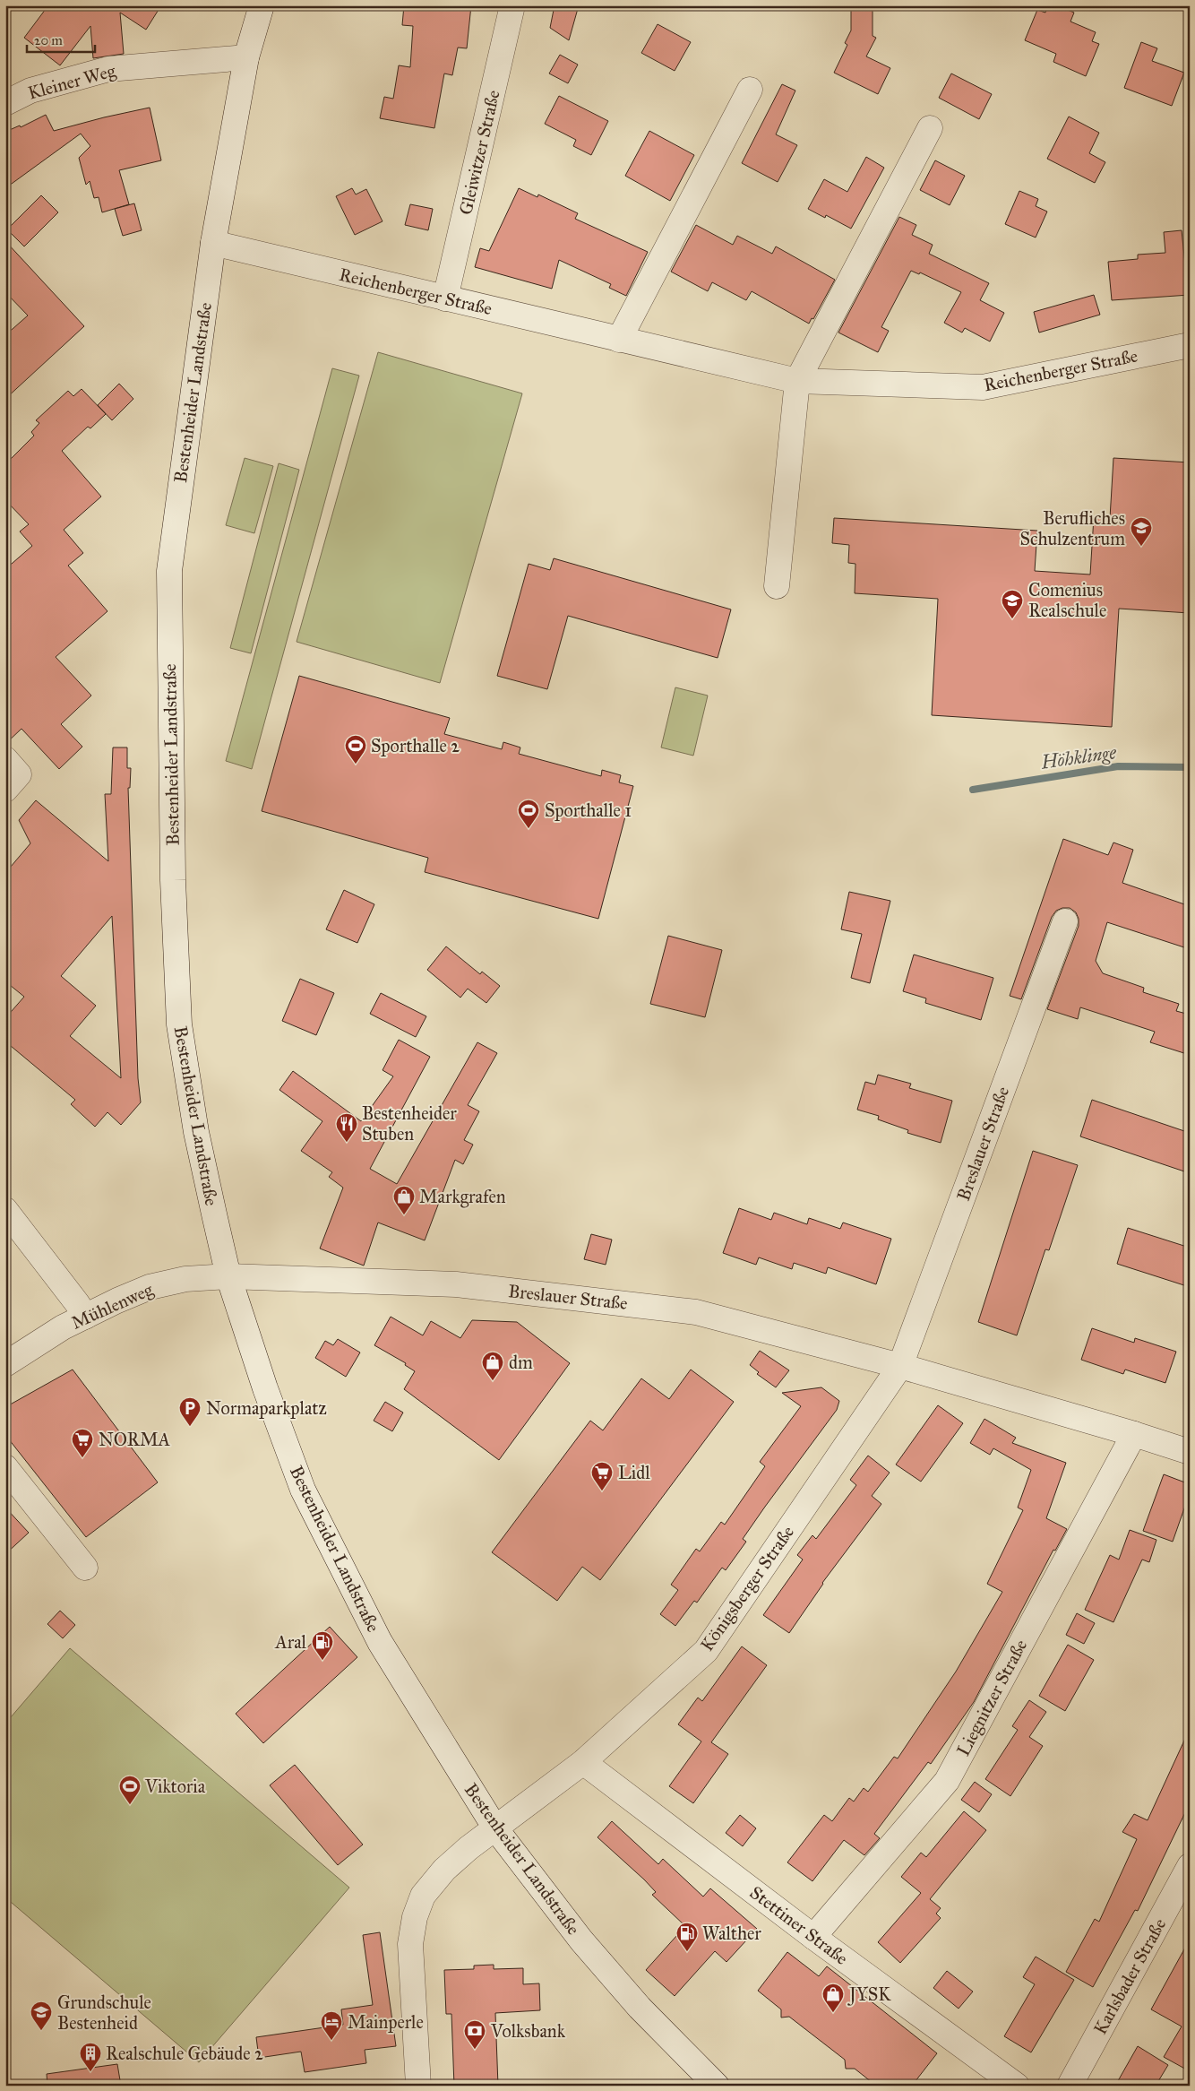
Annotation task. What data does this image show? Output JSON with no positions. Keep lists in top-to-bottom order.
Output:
{
  "streets": {
    "street": [
      "Kleiner Weg",
      "Gleiwitzer Straße",
      "Reichenberger Straße",
      "Bestenheider Landstraße",
      "Breslauer Straße",
      "Mühlenweg",
      "Königsberger Straße",
      "Liegnitzer Straße",
      "Stettiner Straße",
      "Karlsbader Straße"
    ]
  },
  "crossings": [
    ["Kleiner Weg", "Bestenheider Landstraße"],
    ["Gleiwitzer Straße", "Reichenberger Straße"],
    ["Reichenberger Straße", "Bestenheider Landstraße"],
    ["Bestenheider Landstraße", "Breslauer Straße"],
    ["Bestenheider Landstraße", "Mühlenweg"],
    ["Bestenheider Landstraße", "Königsberger Straße"],
    ["Breslauer Straße", "Mühlenweg"],
    ["Breslauer Straße", "Königsberger Straße"],
    ["Breslauer Straße", "Liegnitzer Straße"],
    ["Königsberger Straße", "Stettiner Straße"],
    ["Liegnitzer Straße", "Stettiner Straße"]
  ],
  "water": ["Höhklinge"],
  "places": {
    "school or university": ["Berufliches Schulzentrum", "Comenius Realschule", "Grundschule Bestenheid"],
    "sports": ["Sporthalle 2", "Sporthalle 1", "Viktoria"],
    "restaurant": ["Bestenheider Stuben"],
    "shop": ["Markgrafen", "dm", "JYSK"],
    "parking": ["Normaparkplatz"],
    "supermarket": ["NORMA", "Lidl"],
    "fuel station": ["Aral", "Walther"],
    "hotel": ["Mainperle"],
    "bank": ["Volksbank"],
    "building": ["Realschule Gebäude 2"]
  },
  "scale_bar": "20 m"
}
